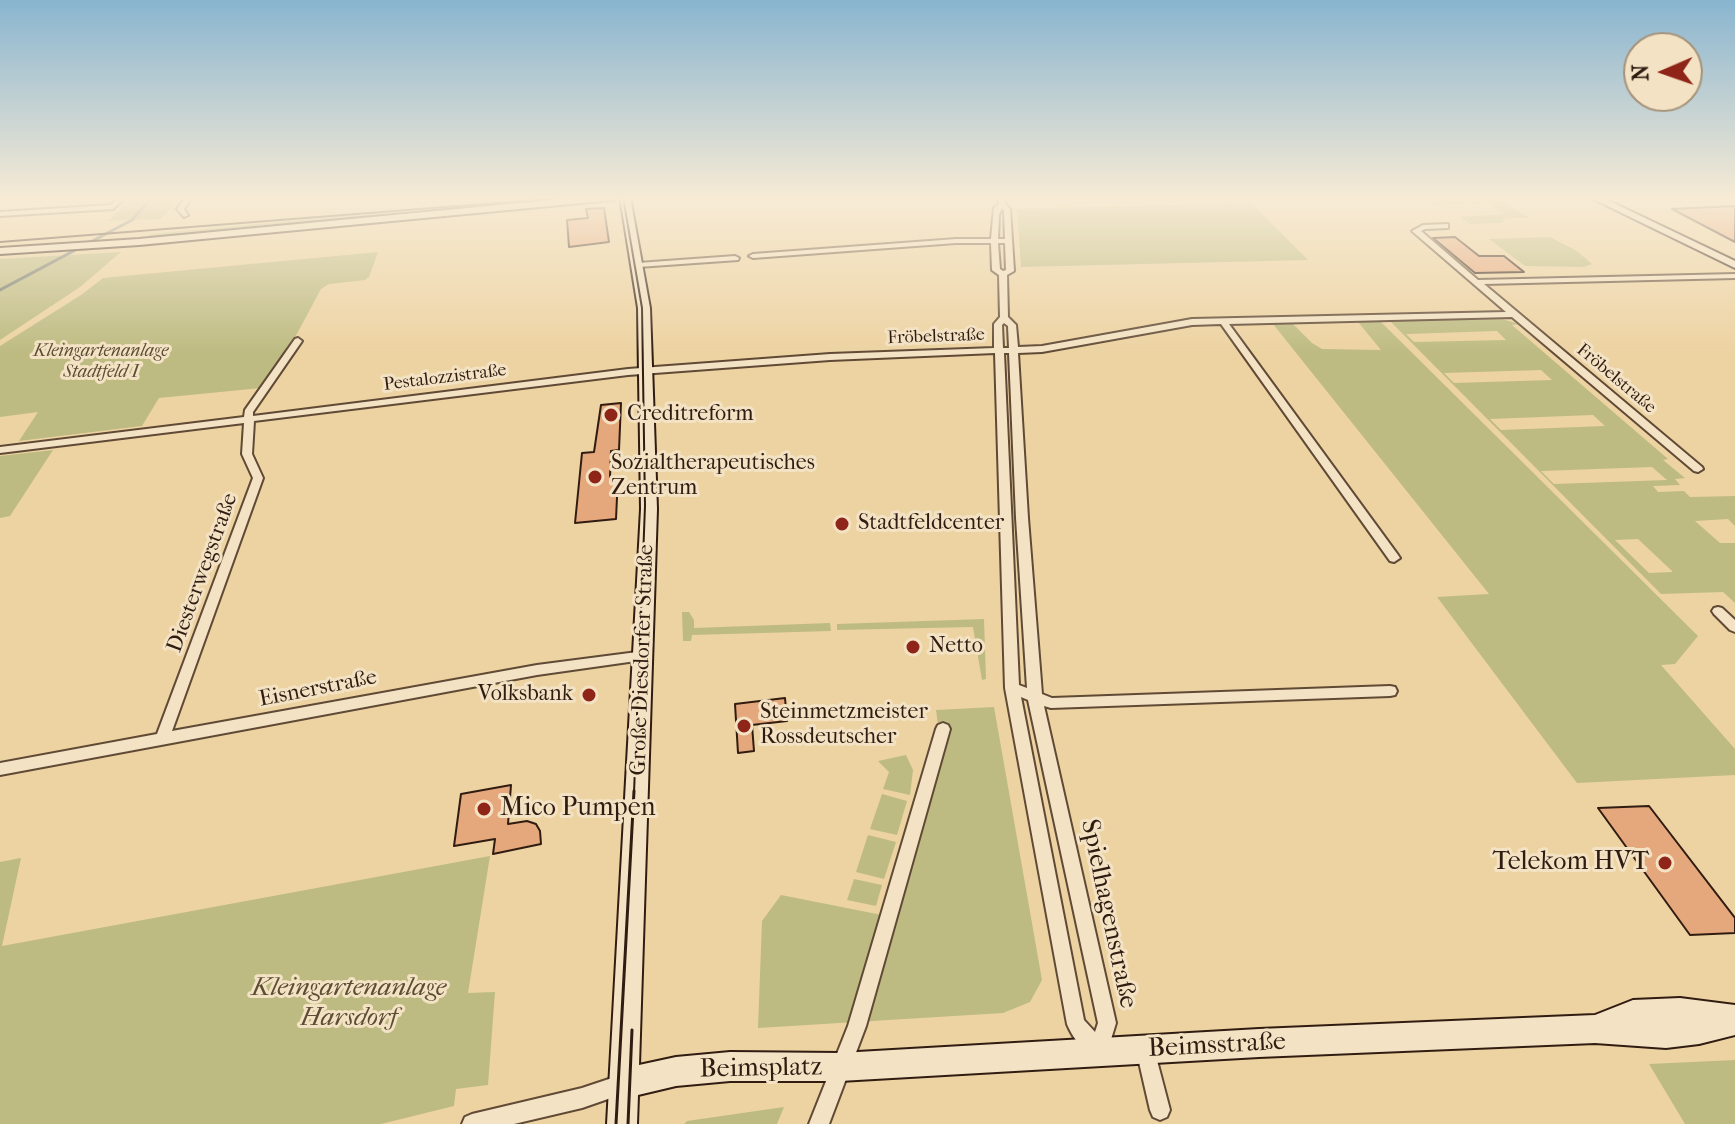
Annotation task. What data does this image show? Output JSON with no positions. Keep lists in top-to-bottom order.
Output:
{
  "streets": {
    "main road": ["Große Diesdorfer Straße", "Beimsstraße", "Beimsplatz"],
    "street": [
      "Fröbelstraße",
      "Pestalozzistraße",
      "Diesterwegstraße",
      "Eisnerstraße",
      "Spielhagenstraße"
    ]
  },
  "crossings": [
    ["Fröbelstraße", "Pestalozzistraße"],
    ["Fröbelstraße", "Große Diesdorfer Straße"],
    ["Fröbelstraße", "Spielhagenstraße"],
    ["Pestalozzistraße", "Diesterwegstraße"],
    ["Pestalozzistraße", "Große Diesdorfer Straße"],
    ["Diesterwegstraße", "Eisnerstraße"],
    ["Große Diesdorfer Straße", "Eisnerstraße"],
    ["Große Diesdorfer Straße", "Beimsplatz"],
    ["Spielhagenstraße", "Beimsstraße"],
    ["Beimsstraße", "Beimsplatz"]
  ],
  "parks": ["Kleingartenanlage Stadtfeld I", "Kleingartenanlage Harsdorf"],
  "places": [
    "Creditreform",
    "Sozialtherapeutisches Zentrum",
    "Stadtfeldcenter",
    "Netto",
    "Volksbank",
    "Steinmetzmeister Rossdeutscher",
    "Mico Pumpen",
    "Telekom HVT"
  ],
  "north": "left"
}
